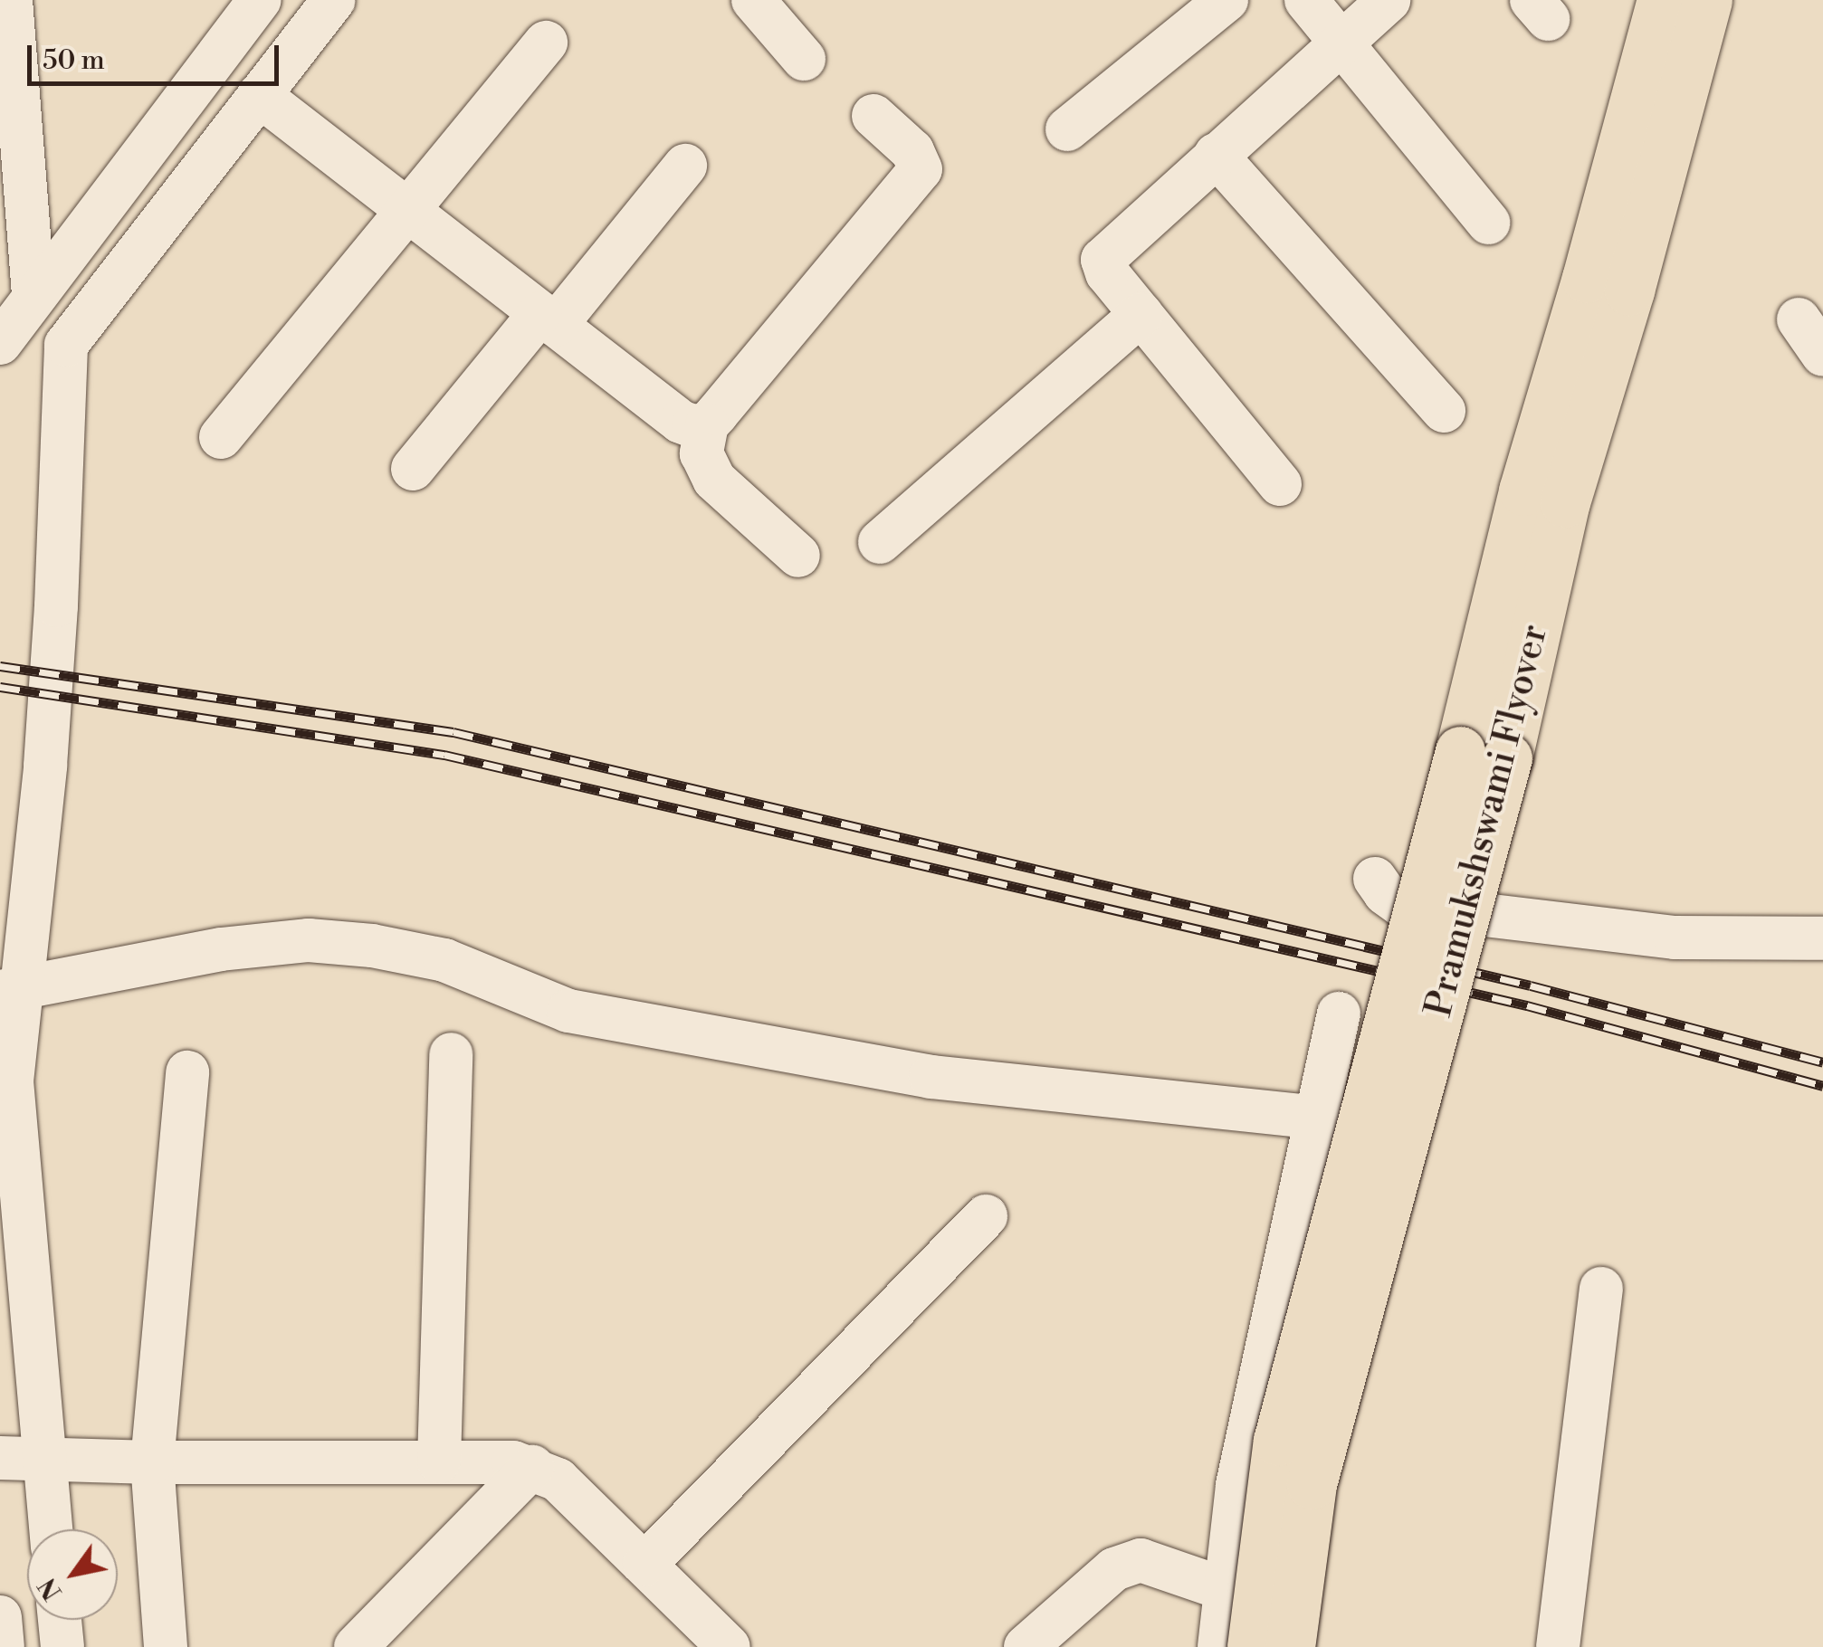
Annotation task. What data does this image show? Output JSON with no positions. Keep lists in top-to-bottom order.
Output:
{
  "streets": {
    "main road": ["Pramukshswami Flyover"]
  },
  "scale_bar": "50 m",
  "north": "bottom left"
}
